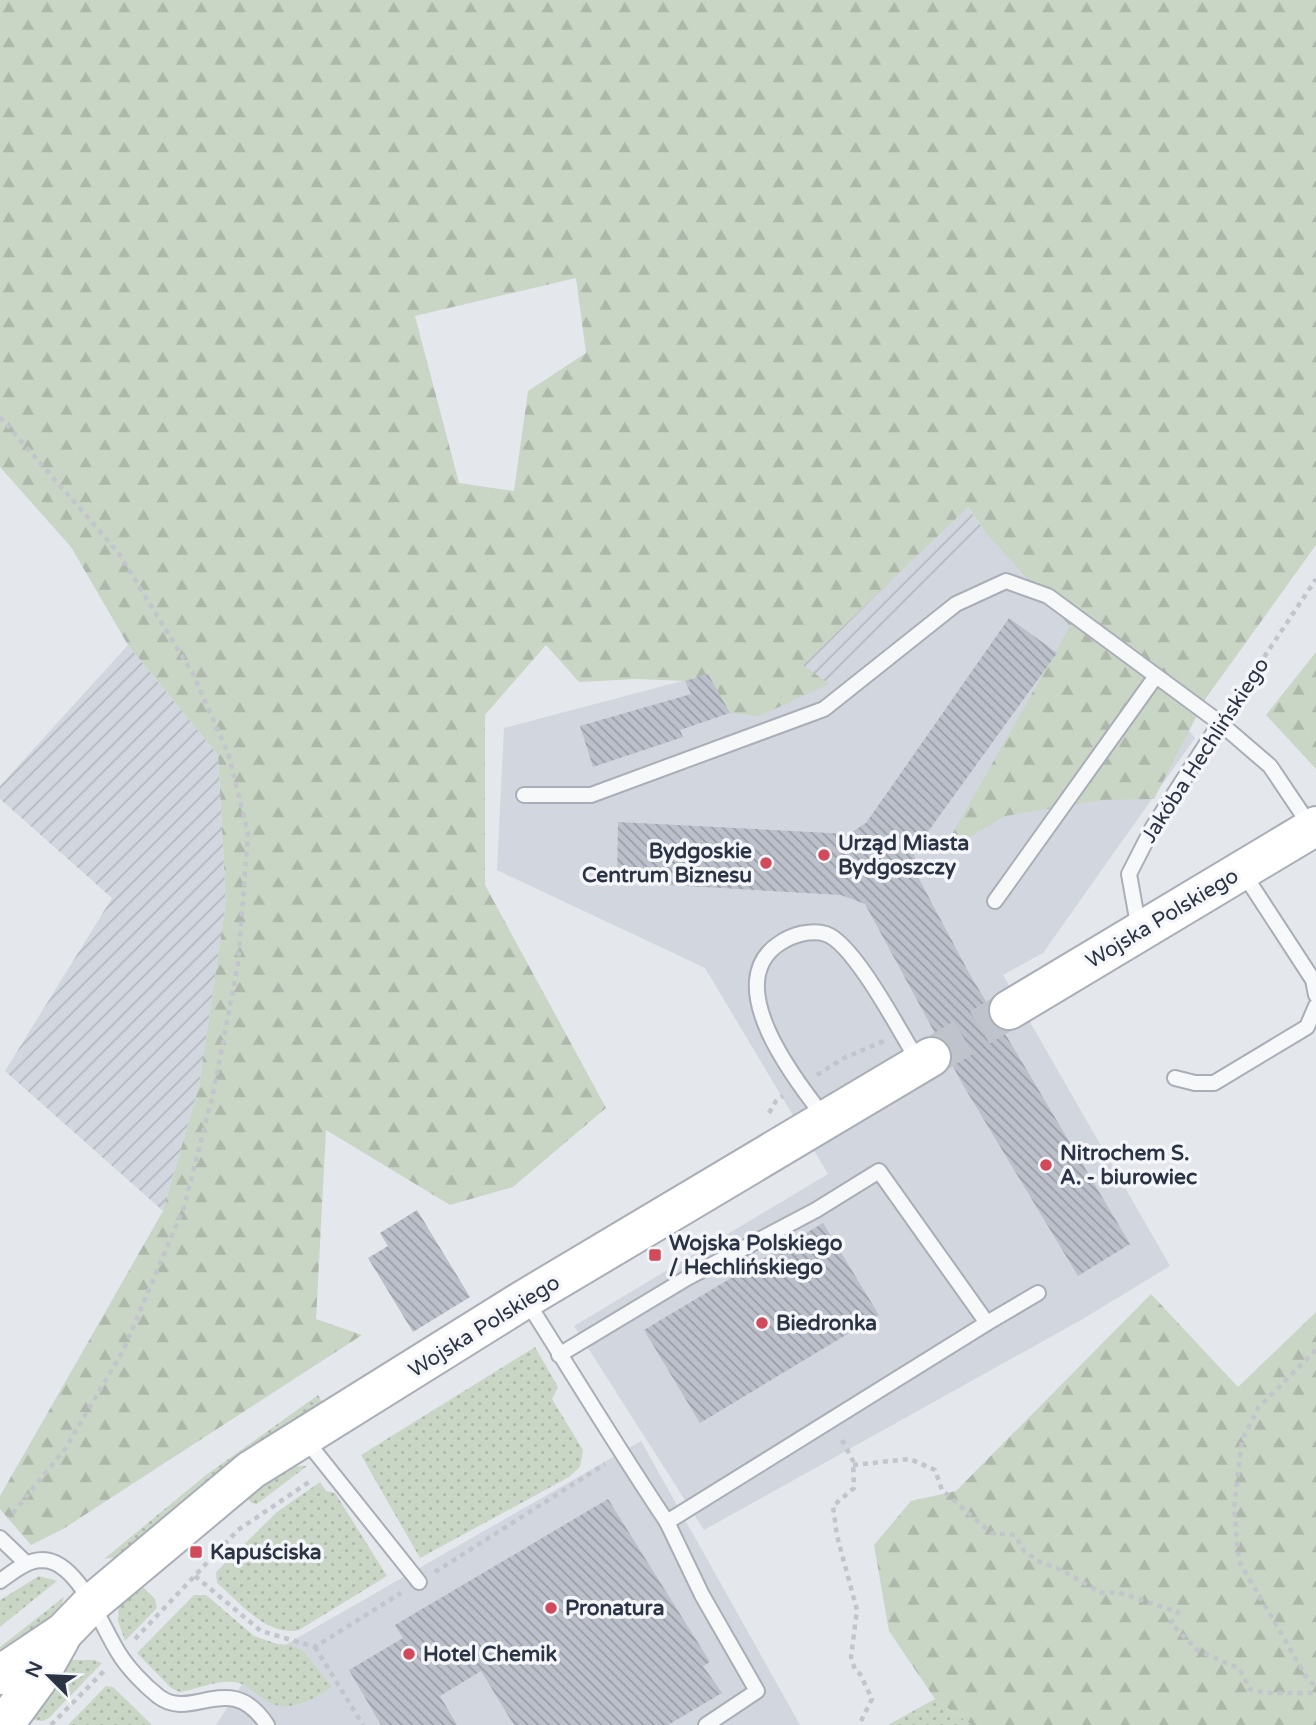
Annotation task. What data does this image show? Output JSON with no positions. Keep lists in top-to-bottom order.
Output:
{
  "streets": {
    "street": ["Wojska Polskiego"],
    "lane": ["Jakóba Hechlińskiego"]
  },
  "crossings": [
    ["Jakóba Hechlińskiego", "Wojska Polskiego"]
  ],
  "places": {
    "other": [
      "Urząd Miasta Bydgoszczy",
      "Bydgoskie Centrum Biznesu",
      "Nitrochem S. A. - biurowiec",
      "Biedronka",
      "Pronatura",
      "Hotel Chemik"
    ],
    "transit": ["Wojska Polskiego / Hechlińskiego", "Kapuściska"]
  },
  "north": "top left"
}
